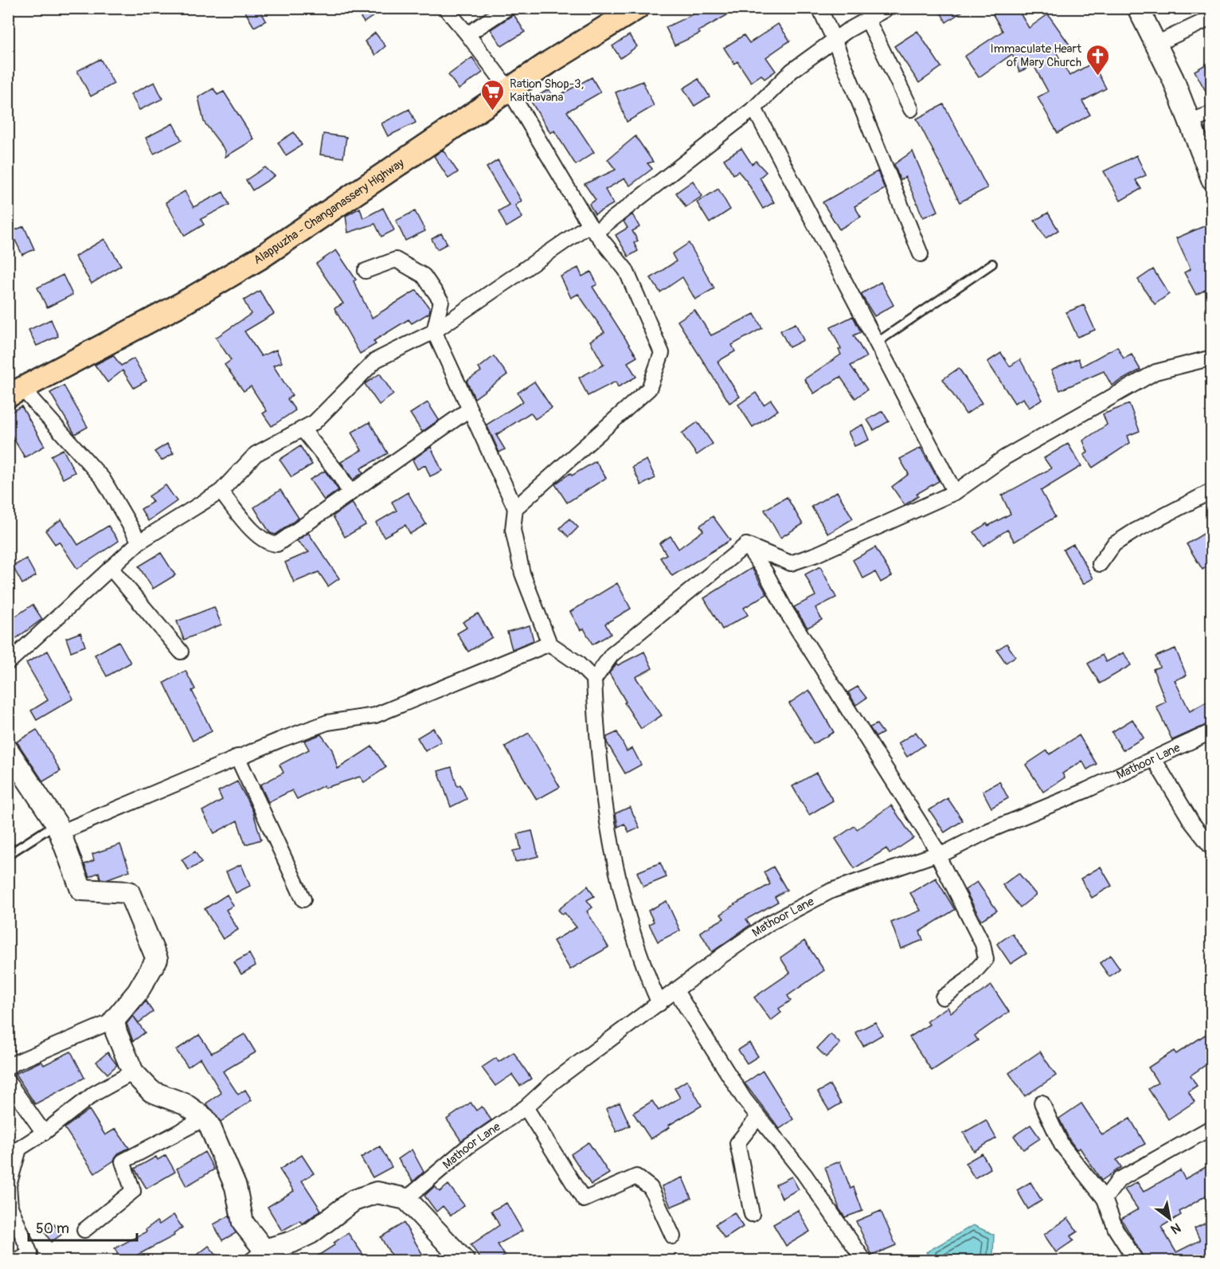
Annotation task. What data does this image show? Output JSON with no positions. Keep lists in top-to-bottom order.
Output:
{
  "streets": {
    "main road": ["Alappuzha - Changanassery Highway"],
    "street": ["Mathoor Lane"]
  },
  "places": {
    "church": ["Immaculate Heart of Mary Church"],
    "supermarket": ["Ration Shop-3, Kaithavana"]
  },
  "scale_bar": "50 m",
  "north": "bottom right"
}
